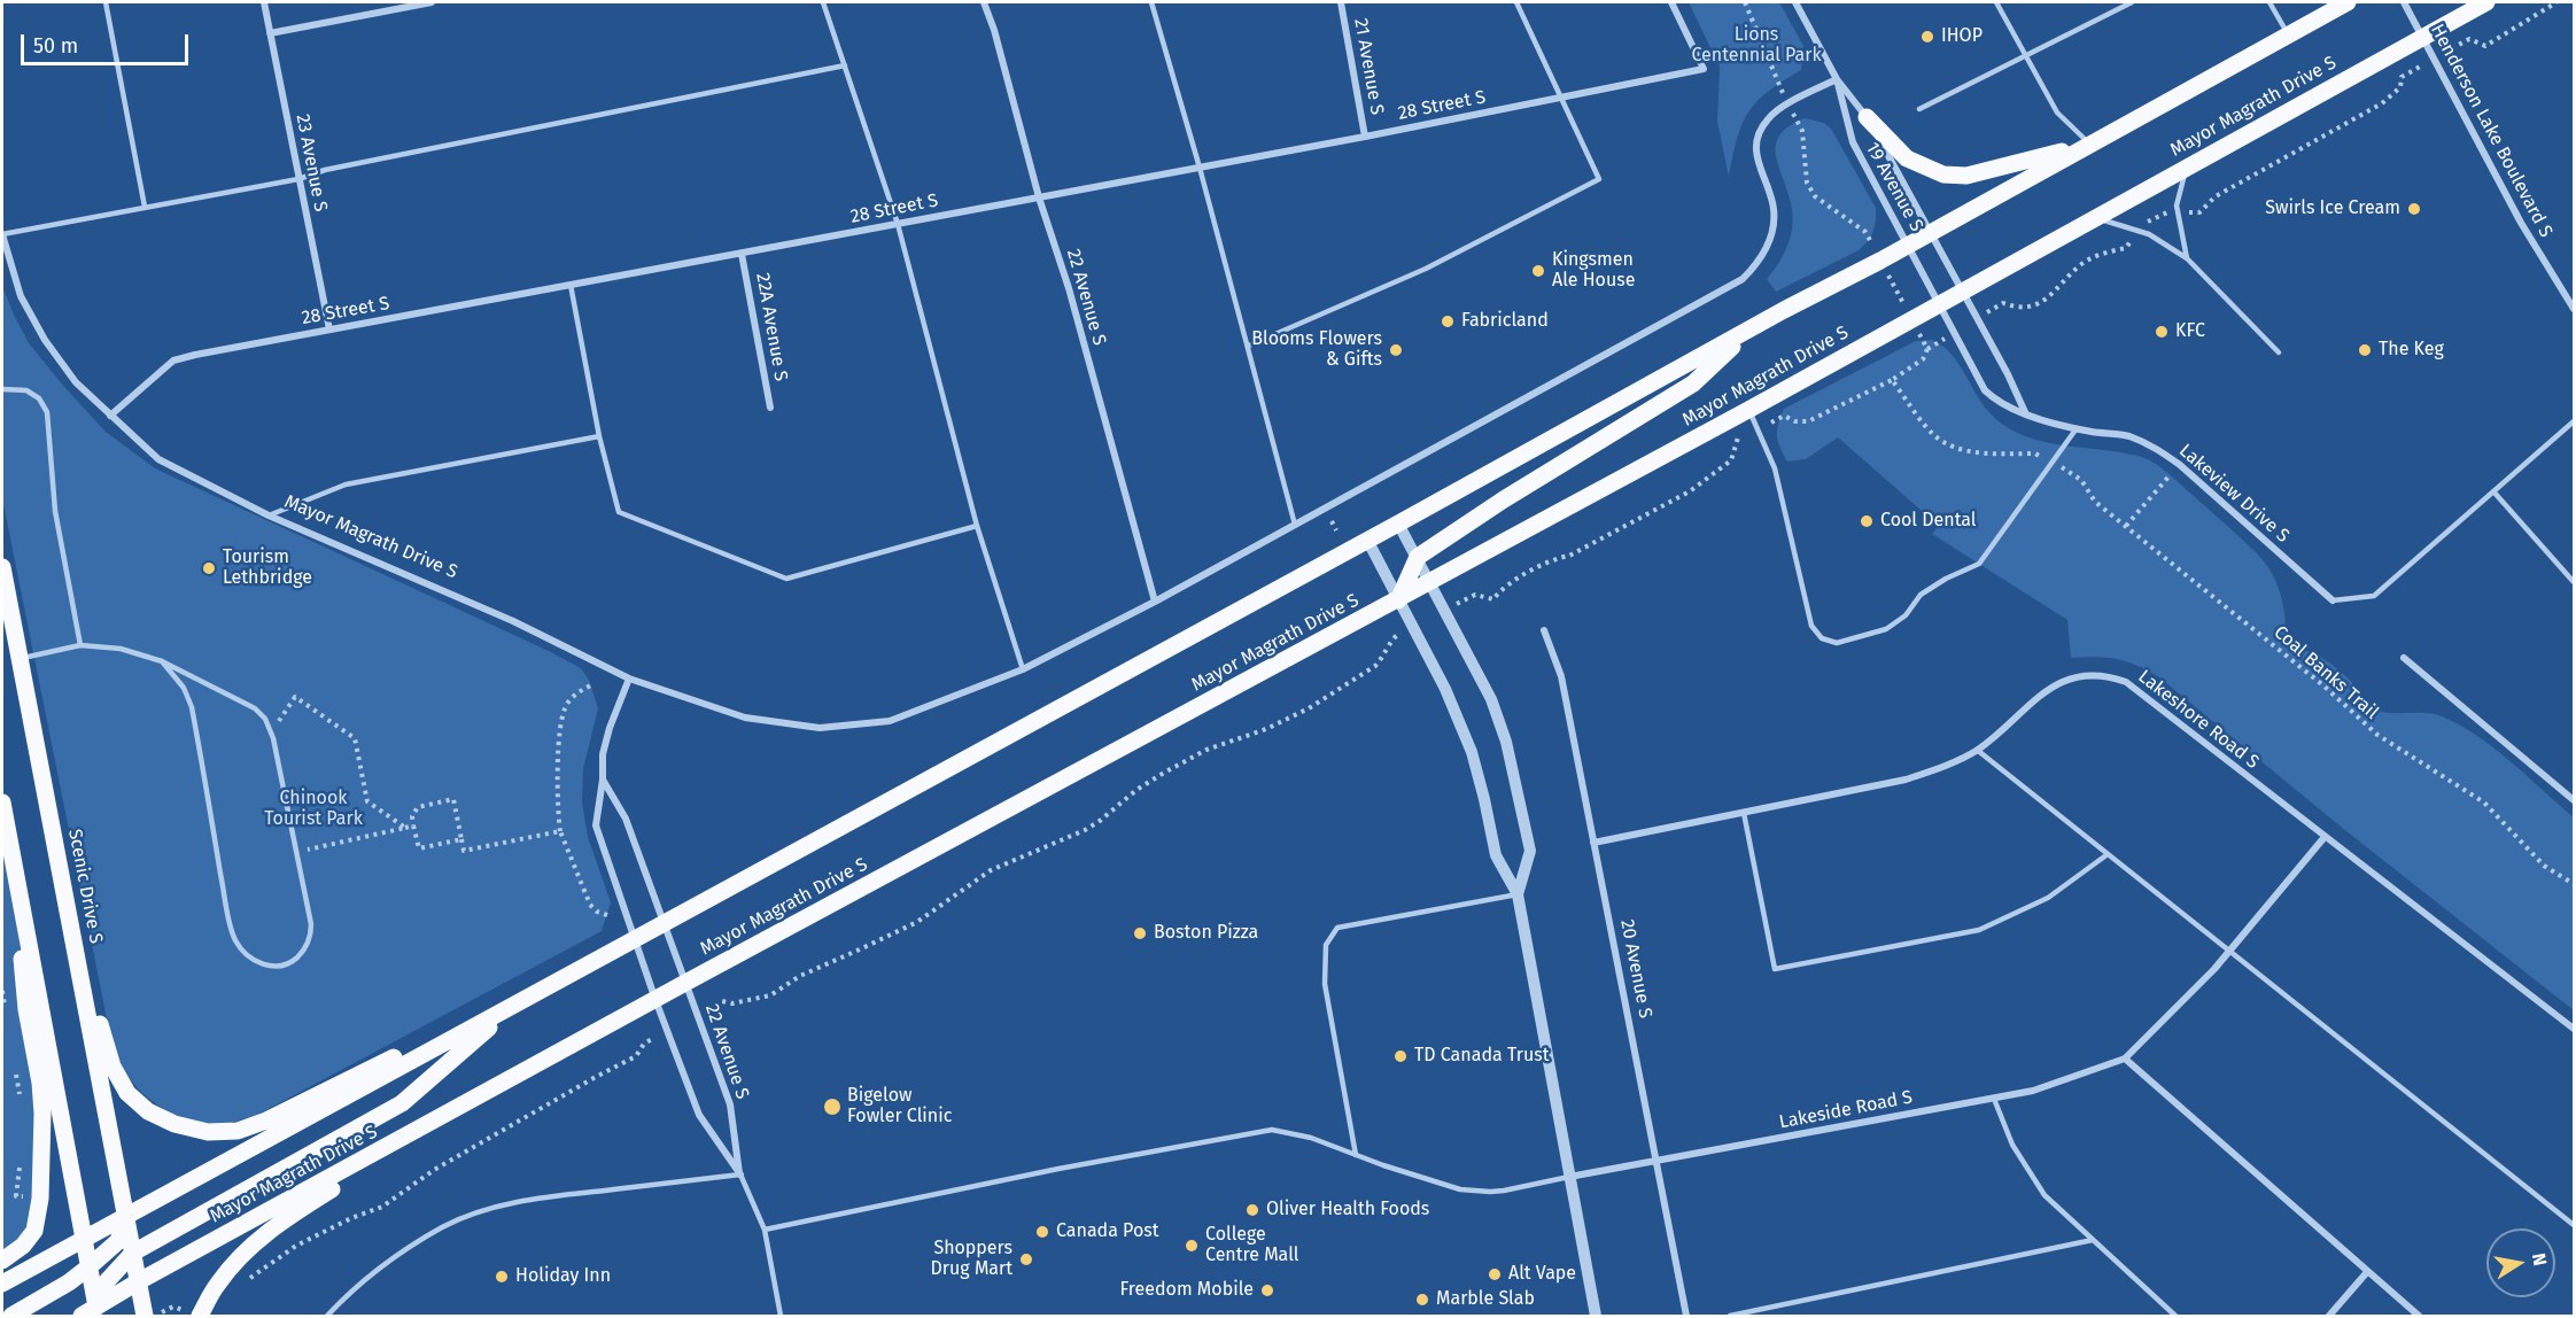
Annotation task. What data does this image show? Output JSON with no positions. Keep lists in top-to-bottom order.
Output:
{
  "streets": {
    "main road": ["Mayor Magrath Drive S", "Scenic Drive S"],
    "street": [
      "21 Avenue S",
      "28 Street S",
      "Henderson Lake Boulevard S",
      "23 Avenue S",
      "19 Avenue S",
      "22 Avenue S",
      "22A Avenue S",
      "Lakeview Drive S",
      "Lakeshore Road S",
      "20 Avenue S",
      "Lakeside Road S"
    ],
    "path": ["Coal Banks Trail"]
  },
  "crossings": [
    ["21 Avenue S", "28 Street S"],
    ["28 Street S", "Mayor Magrath Drive S"],
    ["28 Street S", "23 Avenue S"],
    ["28 Street S", "22 Avenue S"],
    ["28 Street S", "22A Avenue S"],
    ["Mayor Magrath Drive S", "Henderson Lake Boulevard S"],
    ["Mayor Magrath Drive S", "19 Avenue S"],
    ["Mayor Magrath Drive S", "22 Avenue S"],
    ["Mayor Magrath Drive S", "Lakeview Drive S"],
    ["Mayor Magrath Drive S", "Scenic Drive S"],
    ["19 Avenue S", "Lakeview Drive S"],
    ["Lakeshore Road S", "20 Avenue S"],
    ["Lakeshore Road S", "Lakeside Road S"],
    ["20 Avenue S", "Lakeside Road S"]
  ],
  "parks": ["Lions Centennial Park", "Chinook Tourist Park"],
  "places": [
    "IHOP",
    "Swirls Ice Cream",
    "Kingsmen Ale House",
    "Fabricland",
    "KFC",
    "Blooms Flowers & Gifts",
    "The Keg",
    "Cool Dental",
    "Tourism Lethbridge",
    "Boston Pizza",
    "TD Canada Trust",
    "Bigelow Fowler Clinic",
    "Oliver Health Foods",
    "Canada Post",
    "College Centre Mall",
    "Shoppers Drug Mart",
    "Alt Vape",
    "Holiday Inn",
    "Freedom Mobile",
    "Marble Slab"
  ],
  "scale_bar": "50 m",
  "north": "right"
}
